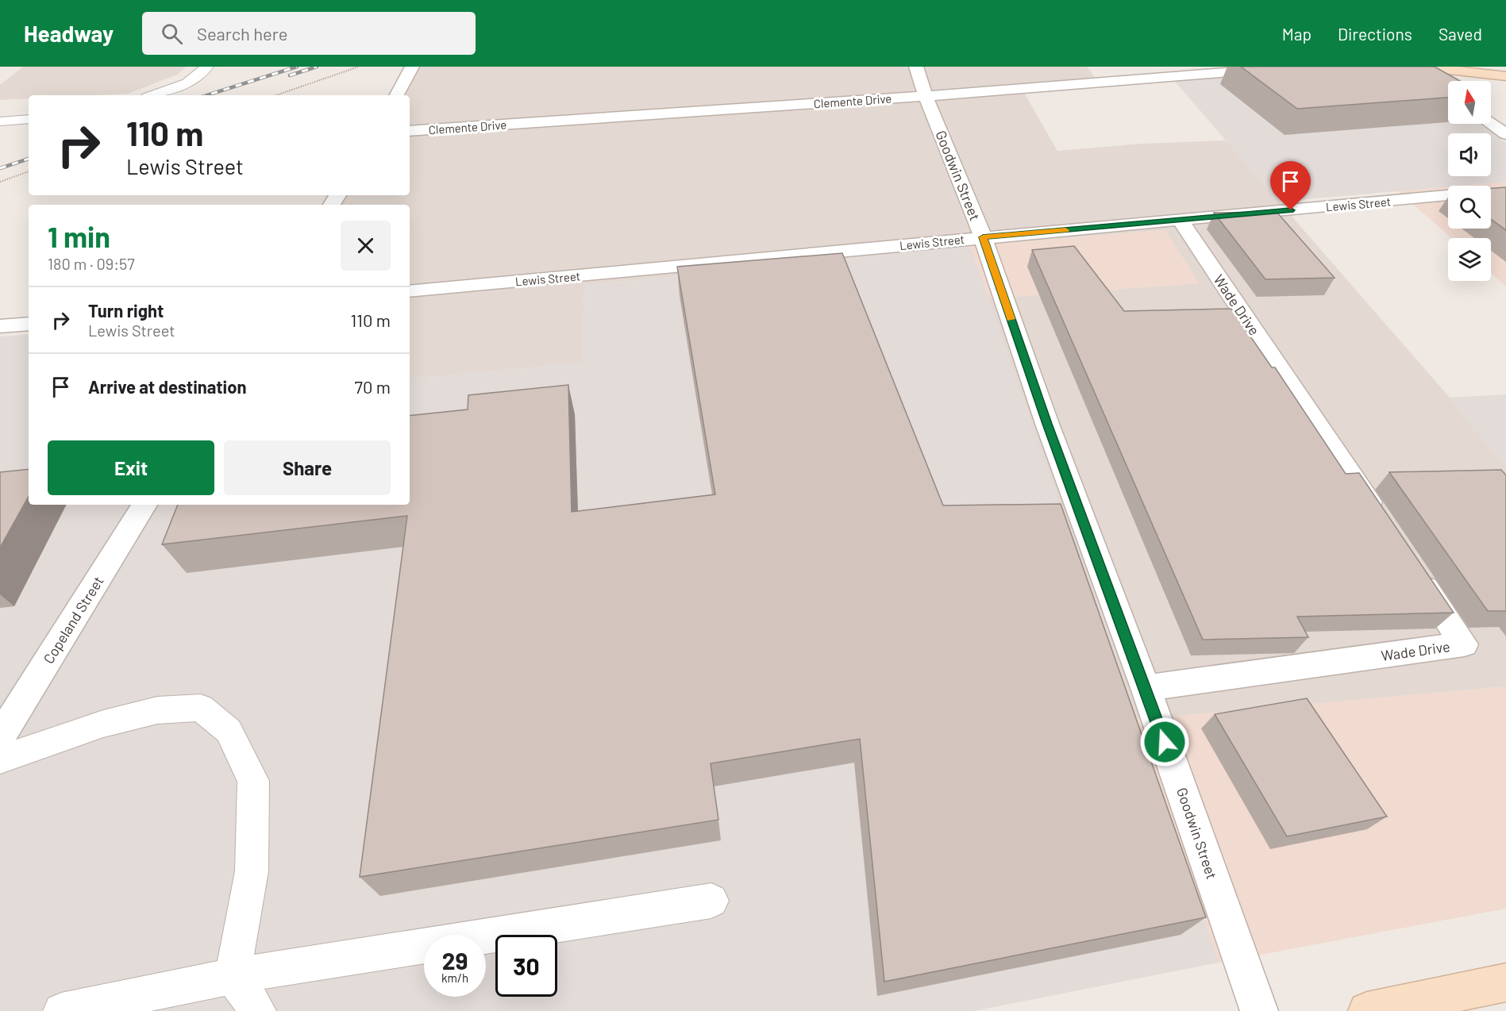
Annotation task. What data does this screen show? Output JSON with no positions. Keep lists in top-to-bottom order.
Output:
{
  "streets": {
    "street": [
      "Clemente Drive",
      "Goodwin Street",
      "Lewis Street",
      "Wade Drive",
      "Copeland Street"
    ]
  },
  "crossings": [
    ["Clemente Drive", "Goodwin Street"],
    ["Goodwin Street", "Lewis Street"],
    ["Goodwin Street", "Wade Drive"],
    ["Lewis Street", "Wade Drive"]
  ],
  "north": "top",
  "page": {
    "header": "Headway",
    "search": "Search here",
    "nav": ["Map", "Directions", "Saved"],
    "turn": ["110 m", "Lewis Street"],
    "heading": ["1 min", "180 m · 09:57"],
    "list": [
      {
        "name": "Turn right",
        "note": "Lewis Street",
        "value": "110 m"
      },
      {
        "name": "Arrive at destination",
        "value": "70 m"
      }
    ],
    "buttons": ["Exit", "Share"],
    "speed": "29 km/h",
    "limit": "30"
  }
}
